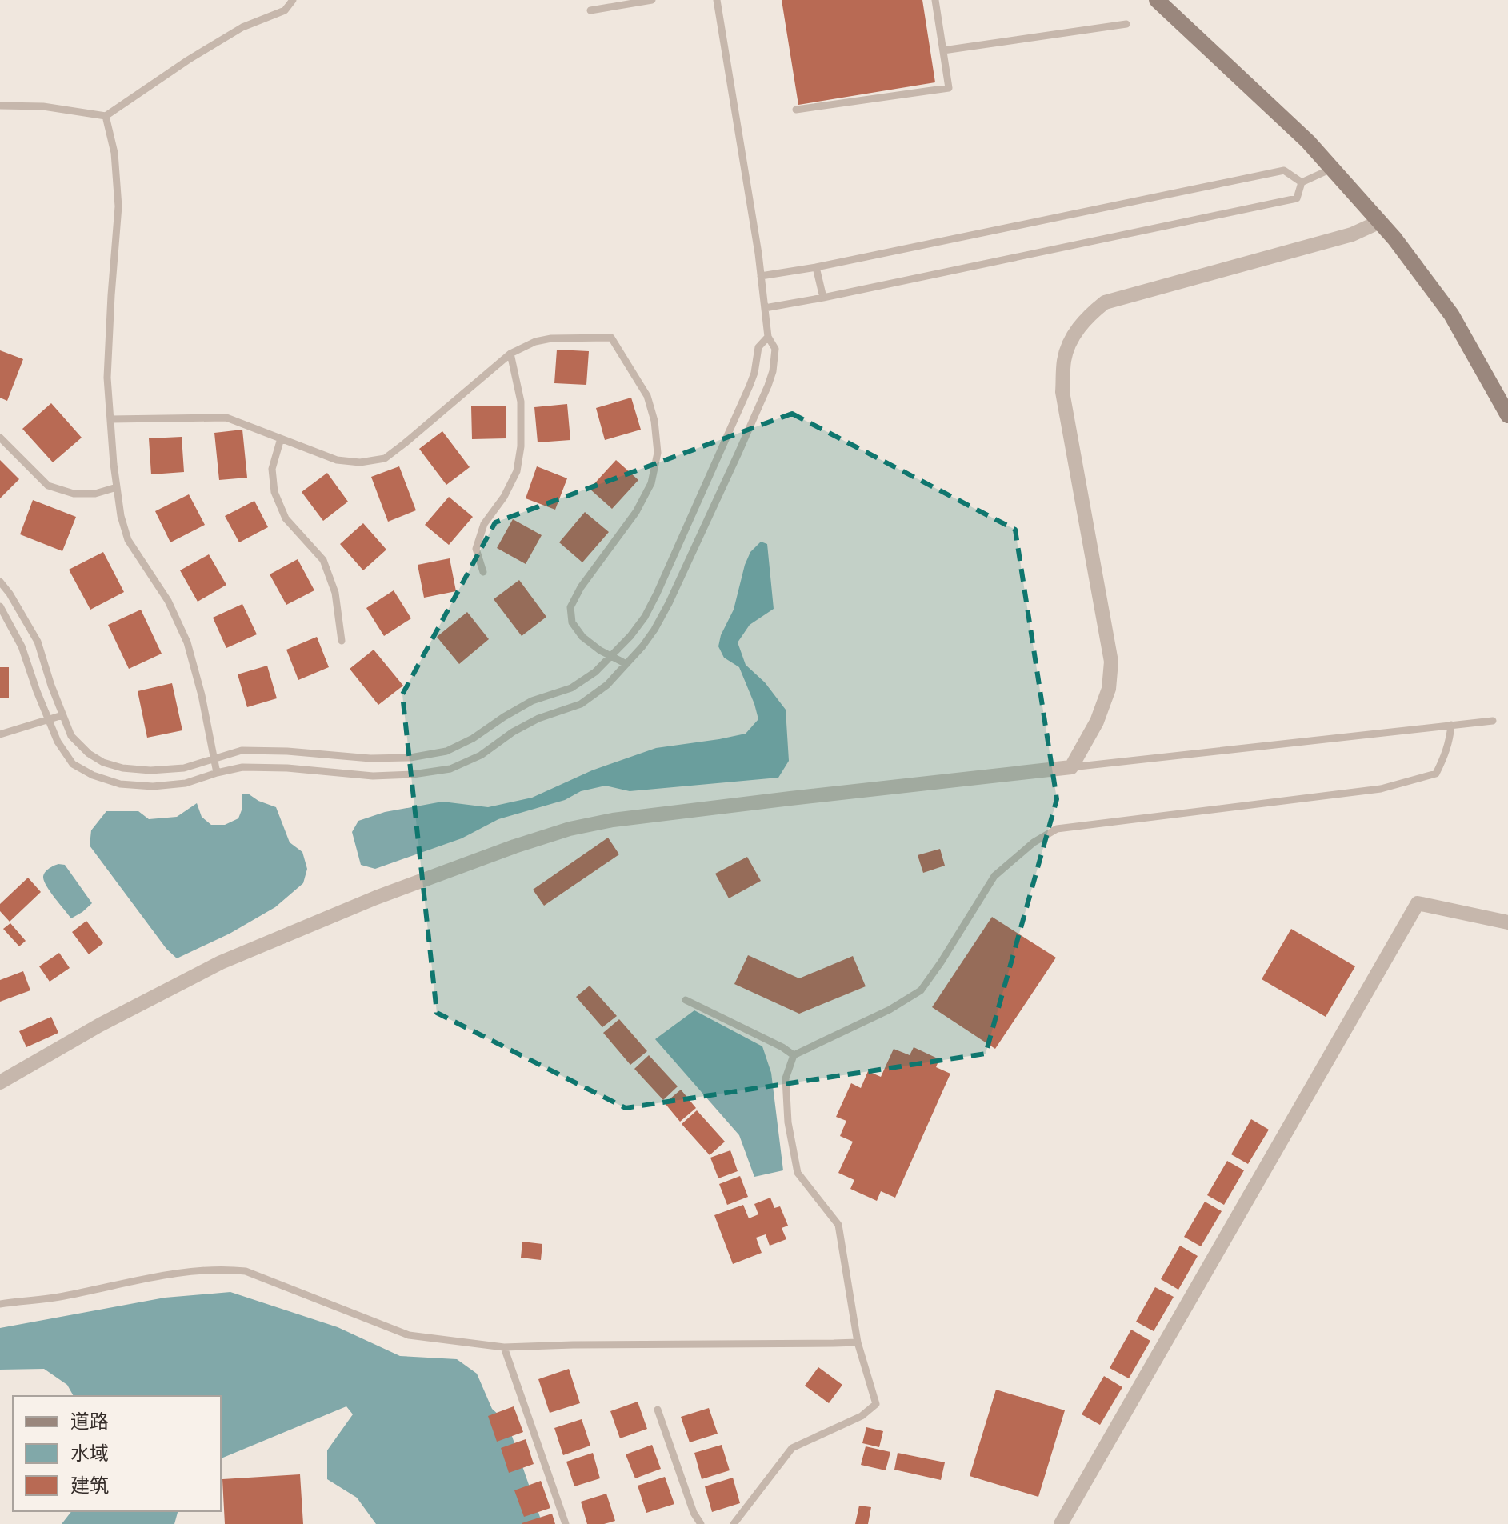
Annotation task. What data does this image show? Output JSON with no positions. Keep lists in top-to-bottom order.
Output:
{
  "legend": ["道路", "水域", "建筑"]
}
